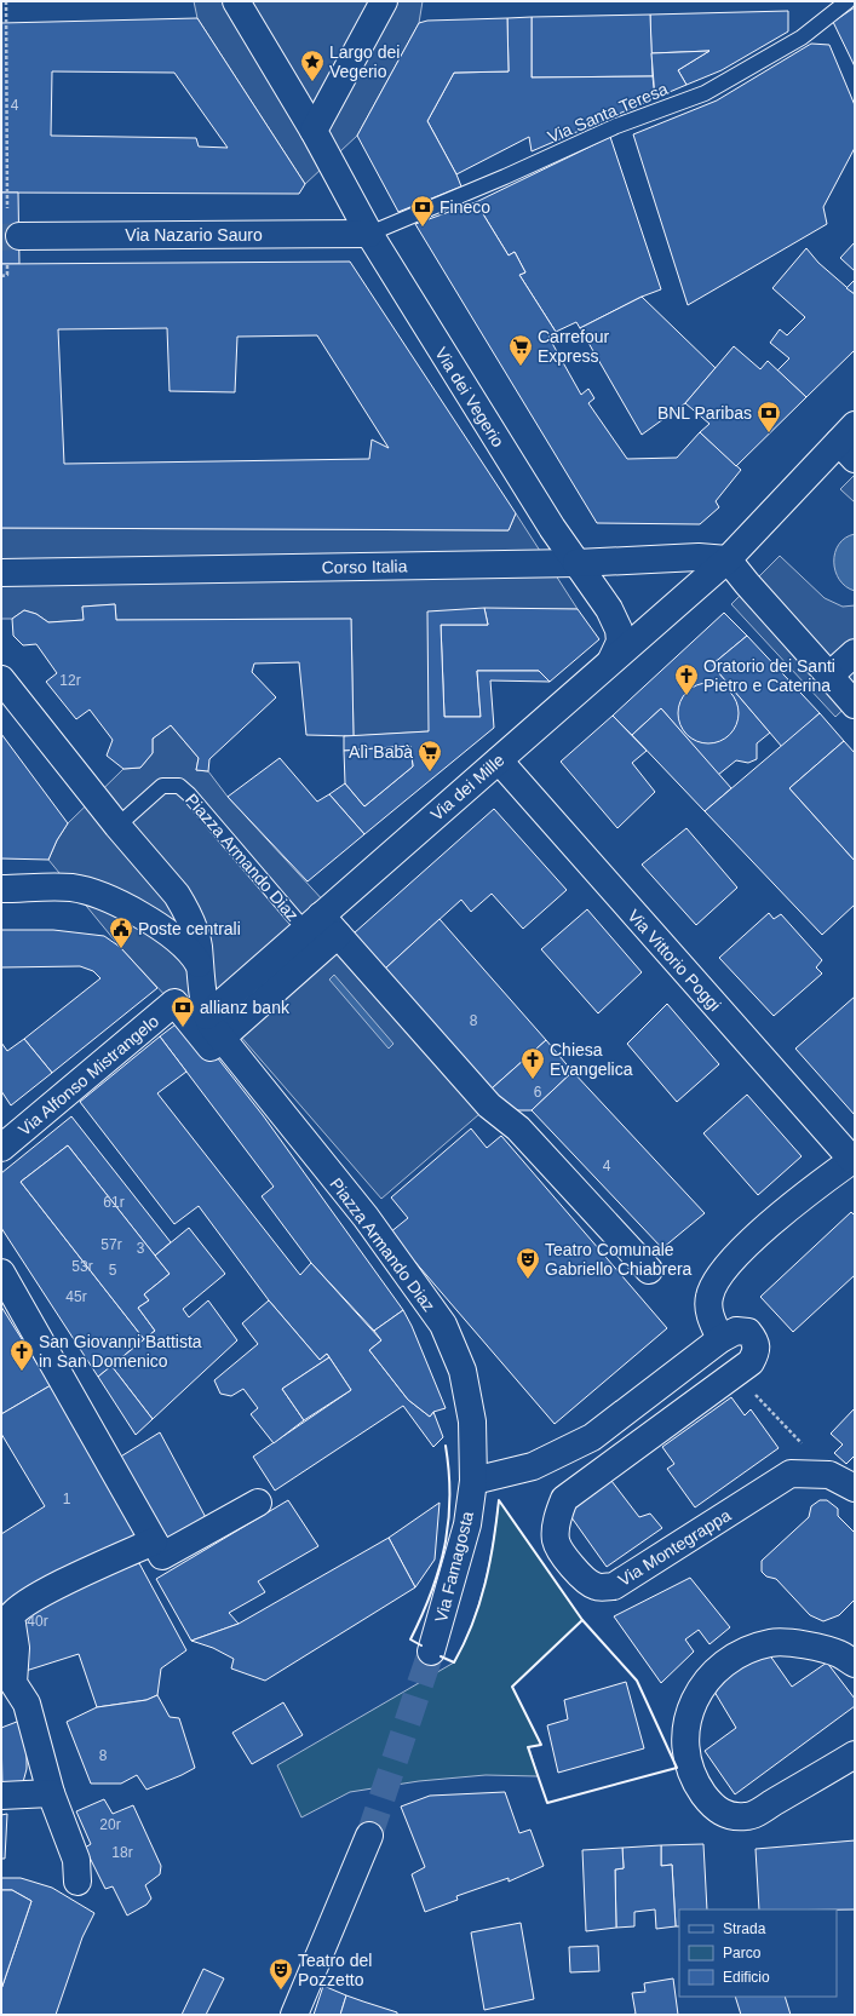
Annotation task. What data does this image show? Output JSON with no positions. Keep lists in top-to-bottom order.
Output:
{
  "streets": {
    "street": [
      "Via Nazario Sauro",
      "Via dei Vegerio",
      "Corso Italia",
      "Via dei Mille",
      "Piazza Armando Diaz",
      "Via Vittorio Poggi",
      "Via Alfonso Mistrangelo",
      "Via Montegrappa",
      "Via Famagosta"
    ],
    "lane": ["Via Santa Teresa"]
  },
  "crossings": [
    ["Via Santa Teresa", "Via Nazario Sauro"],
    ["Via Santa Teresa", "Via dei Vegerio"],
    ["Via Nazario Sauro", "Via dei Vegerio"],
    ["Via dei Vegerio", "Corso Italia"],
    ["Via dei Vegerio", "Via dei Mille"],
    ["Corso Italia", "Via dei Mille"],
    ["Via dei Mille", "Piazza Armando Diaz"],
    ["Via dei Mille", "Via Vittorio Poggi"],
    ["Piazza Armando Diaz", "Via Alfonso Mistrangelo"],
    ["Piazza Armando Diaz", "Via Famagosta"]
  ],
  "places": {
    "place": ["Largo dei Vegerio"],
    "bank": ["Fineco", "BNL Paribas", "allianz bank"],
    "supermarket": ["Carrefour Express", "Alì Babà"],
    "church": ["Oratorio dei Santi Pietro e Caterina", "Chiesa Evangelica", "San Giovanni Battista in San Domenico"],
    "public building": ["Poste centrali"],
    "theatre": ["Teatro Comunale Gabriello Chiabrera", "Teatro del Pozzetto"]
  },
  "house_numbers": [
    "4",
    "12r",
    "8",
    "6",
    "4",
    "61r",
    "57r",
    "3",
    "53r",
    "5",
    "45r",
    "1",
    "40r",
    "8",
    "20r",
    "18r"
  ],
  "legend": ["Strada", "Parco", "Edificio"]
}
